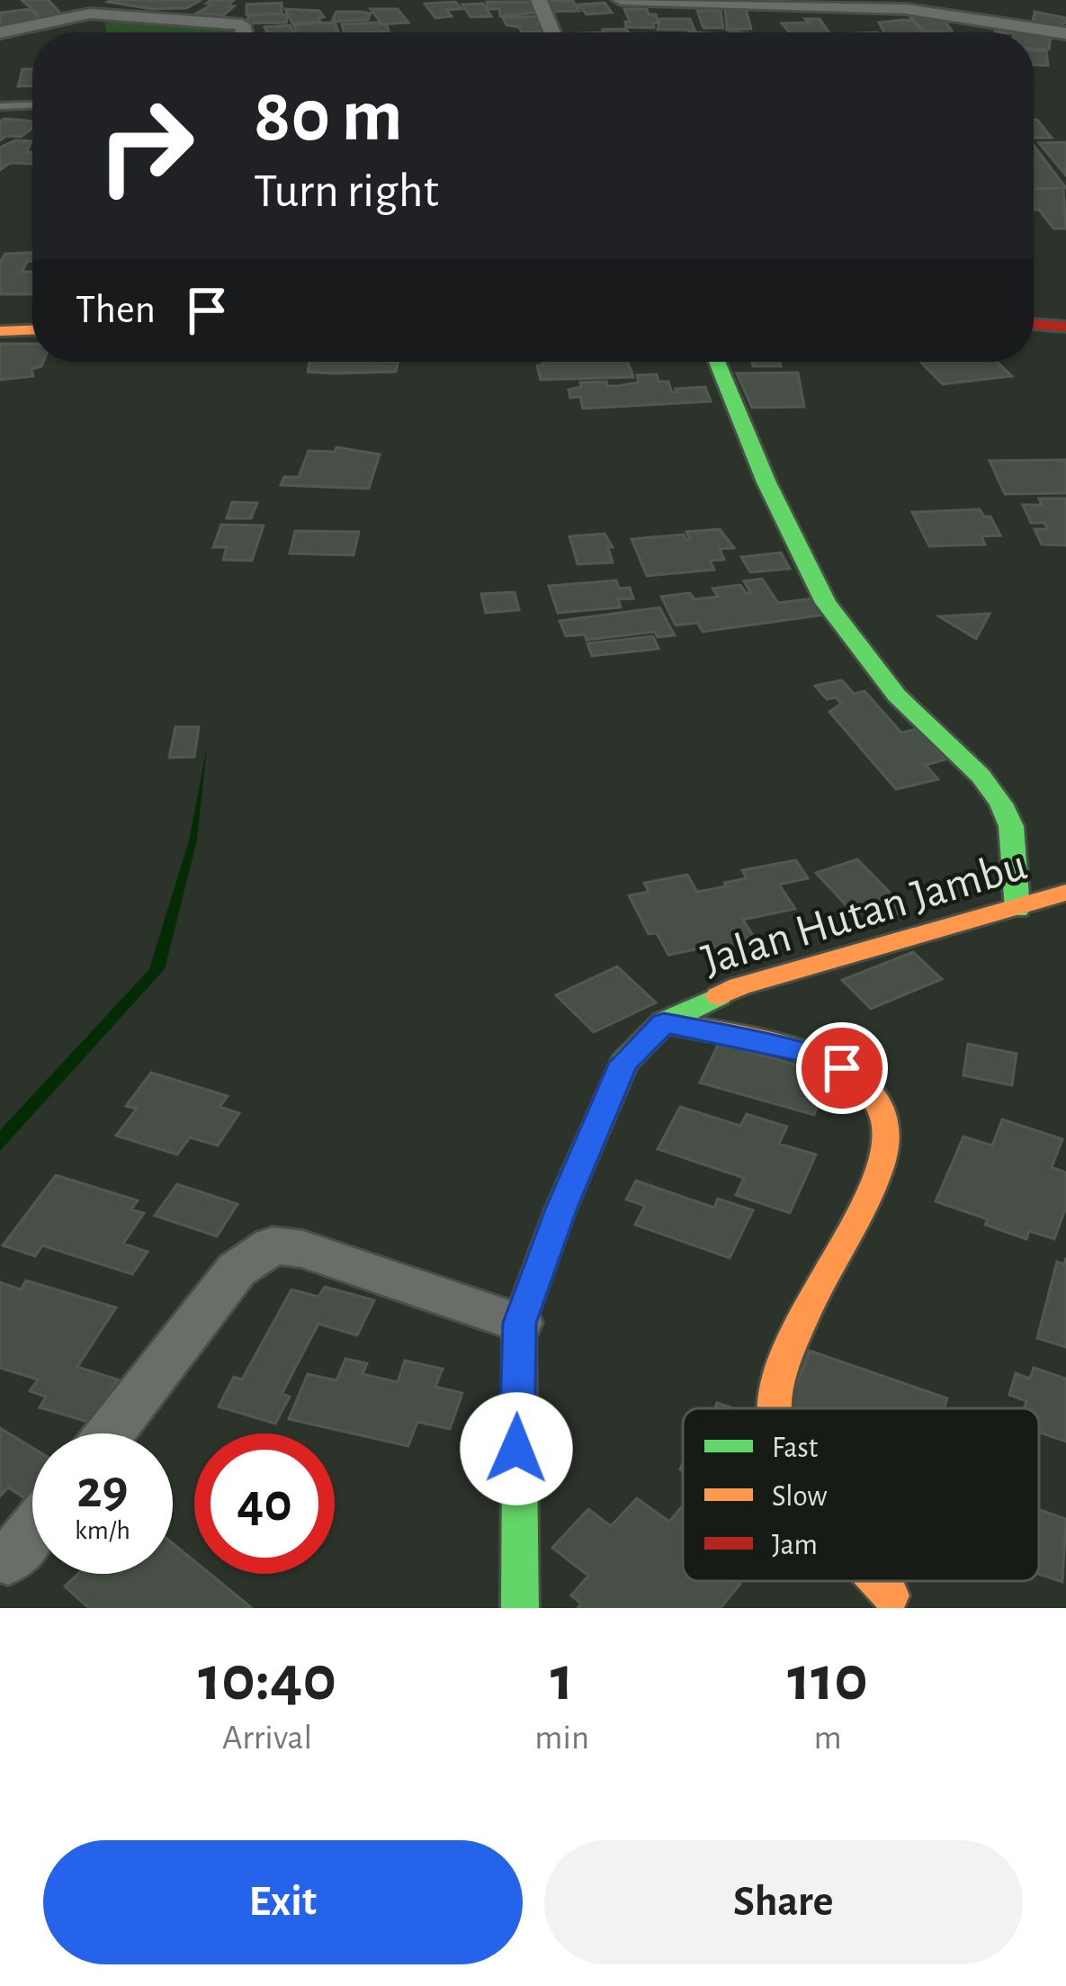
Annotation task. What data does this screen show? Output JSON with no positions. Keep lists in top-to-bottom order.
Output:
{
  "streets": {
    "street": ["Jalan Hutan Jambu"]
  },
  "legend": ["Fast", "Slow", "Jam"],
  "page": {
    "turn": ["80 m", "Turn right"],
    "then": "Then",
    "speed": "29 km/h",
    "limit": "40",
    "eta": [
      "10:40",
      "Arrival",
      "1",
      "min",
      "110",
      "m"
    ],
    "buttons": ["Exit", "Share"]
  }
}
